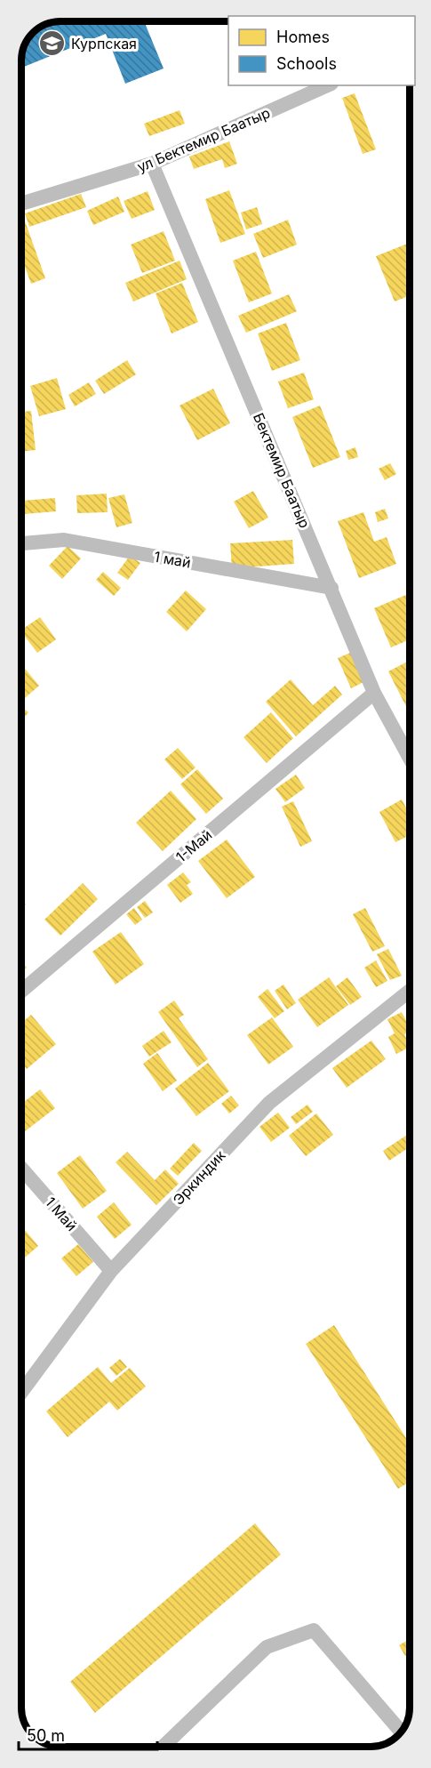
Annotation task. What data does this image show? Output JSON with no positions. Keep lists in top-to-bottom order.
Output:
{
  "streets": {
    "street": [
      "ул Бектемир Баатыр",
      "Бектемир Баатыр",
      "1 май",
      "1-Май",
      "Эркиндик",
      "1 Май"
    ]
  },
  "crossings": [
    ["ул Бектемир Баатыр", "Бектемир Баатыр"],
    ["Бектемир Баатыр", "1 май"],
    ["Бектемир Баатыр", "1-Май"],
    ["Эркиндик", "1 Май"]
  ],
  "places": {
    "school or university": ["Курпская"]
  },
  "legend": ["Homes", "Schools"],
  "scale_bar": "50 m"
}
